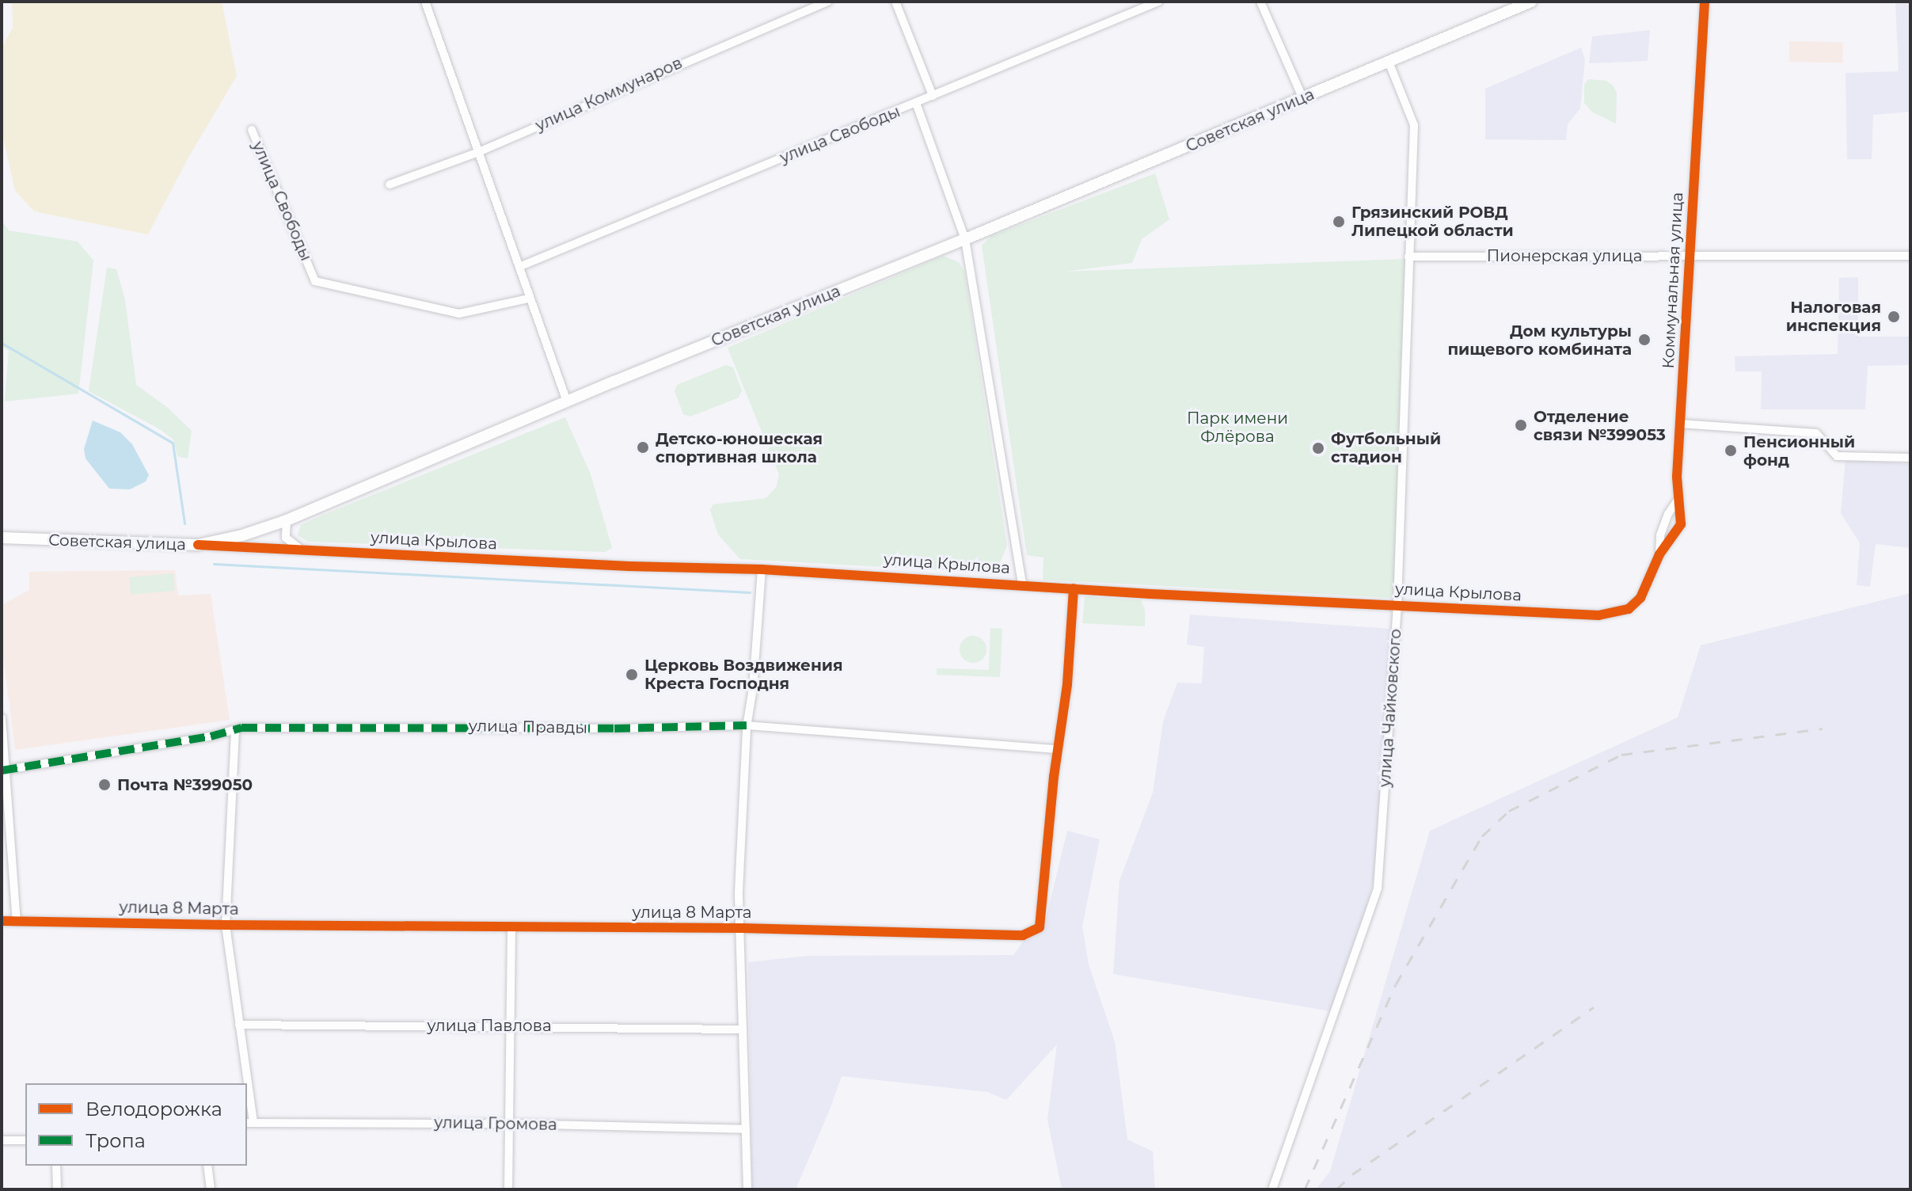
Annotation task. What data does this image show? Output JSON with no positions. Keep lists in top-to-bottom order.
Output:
{
  "streets": {
    "main road": ["Советская улица"],
    "street": [
      "улица Коммунаров",
      "улица Свободы",
      "Пионерская улица",
      "Коммунальная улица",
      "улица Крылова",
      "улица Чайковского",
      "улица Правды",
      "улица 8 Марта",
      "улица Павлова",
      "улица Громова"
    ]
  },
  "crossings": [
    ["Советская улица", "улица Крылова"],
    ["Советская улица", "улица Чайковского"],
    ["Пионерская улица", "Коммунальная улица"],
    ["Пионерская улица", "улица Чайковского"],
    ["Коммунальная улица", "улица Крылова"],
    ["улица Крылова", "улица Чайковского"],
    ["улица Крылова", "улица 8 Марта"],
    ["улица Правды", "улица 8 Марта"]
  ],
  "parks": ["Парк имени Флёрова"],
  "places": [
    "Грязинский РОВД Липецкой области",
    "Налоговая инспекция",
    "Дом культуры пищевого комбината",
    "Отделение связи №399053",
    "Детско-юношеская спортивная школа",
    "Футбольный стадион",
    "Пенсионный фонд",
    "Церковь Воздвижения Креста Господня",
    "Почта №399050"
  ],
  "legend": ["Велодорожка", "Тропа"]
}
